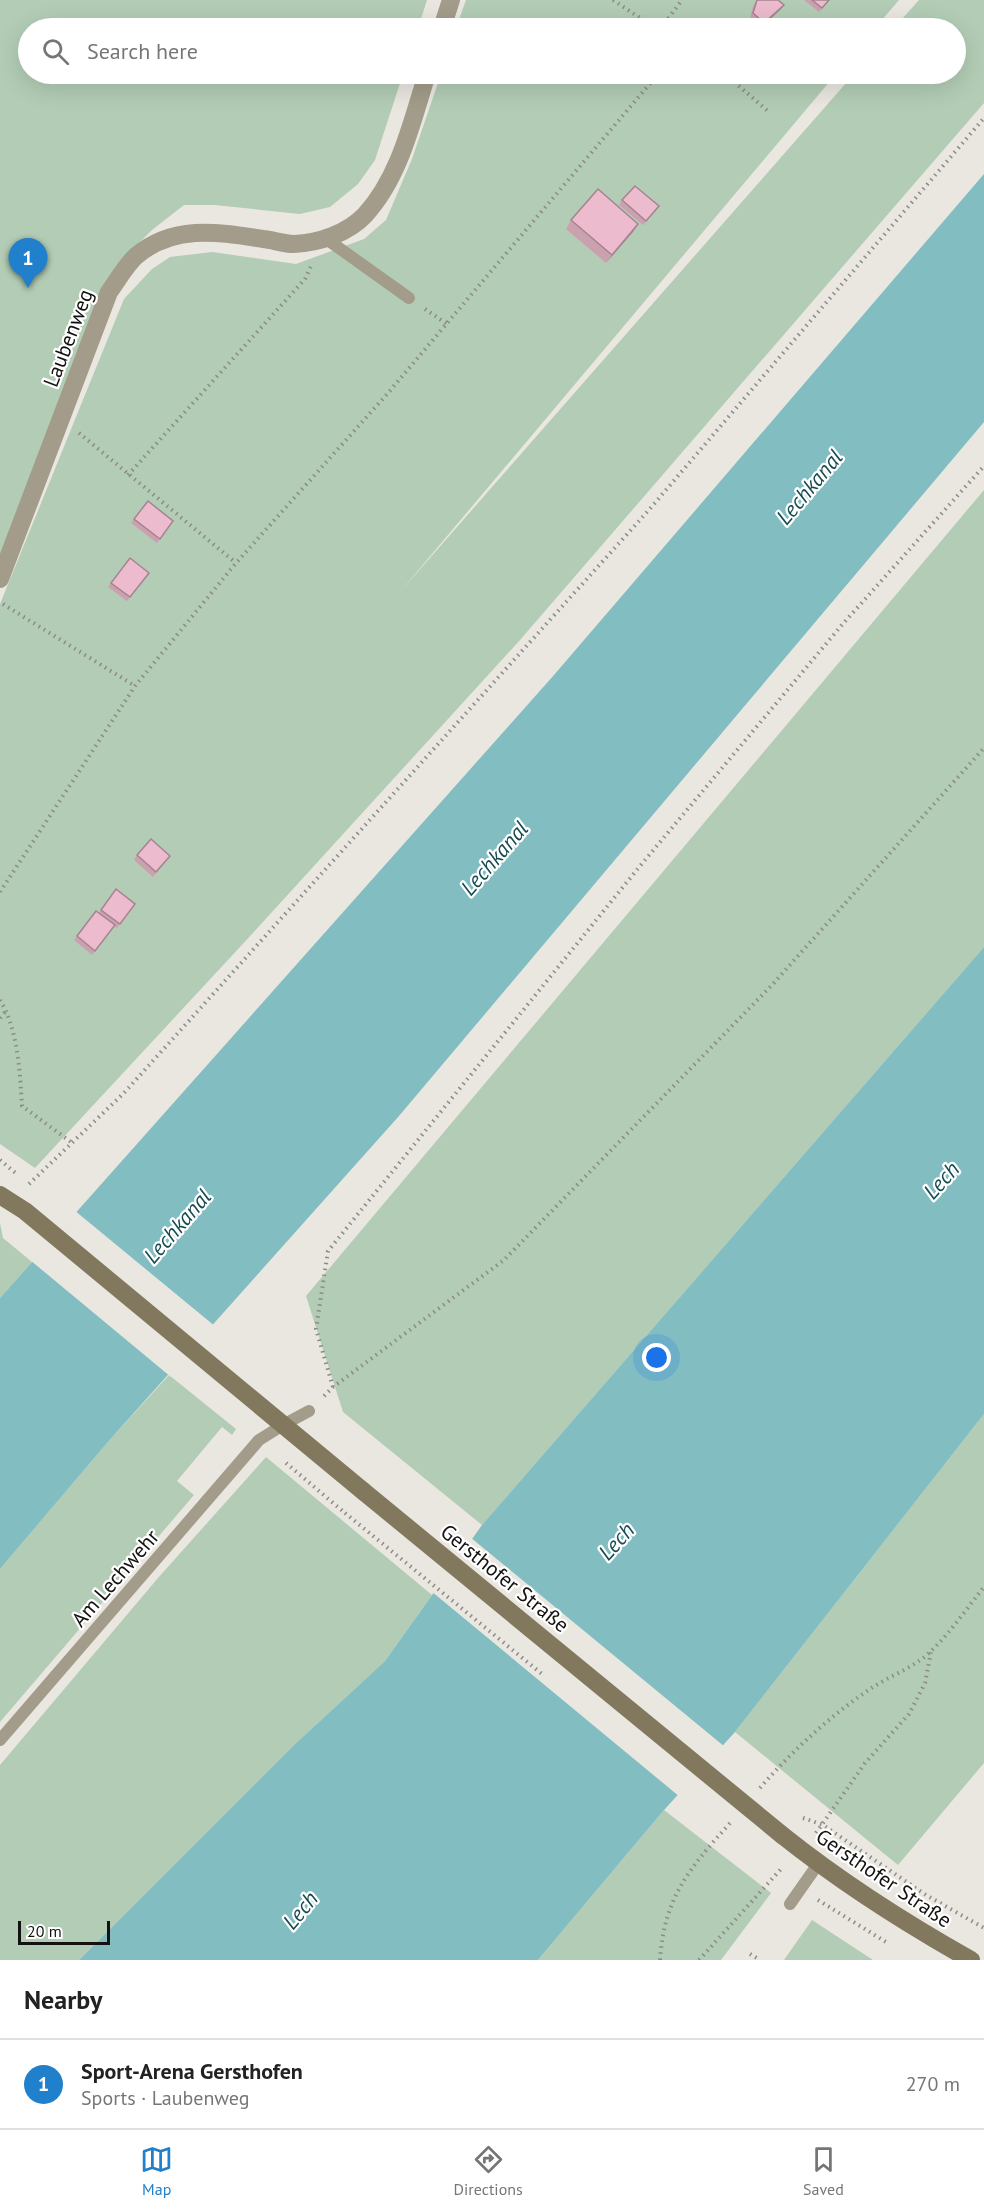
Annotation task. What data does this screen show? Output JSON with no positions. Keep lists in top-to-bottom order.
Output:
{
  "streets": {
    "main road": ["Gersthofer Straße"],
    "street": ["Laubenweg"],
    "lane": ["Am Lechwehr"]
  },
  "crossings": [
    ["Am Lechwehr", "Gersthofer Straße"]
  ],
  "water": ["Lechkanal", "Lech"],
  "scale_bar": "20 m",
  "page": {
    "search": "Search here",
    "pins": "1",
    "scale": "20 m",
    "heading": "Nearby",
    "list": [
      {
        "mark": "1",
        "name": "Sport-Arena Gersthofen",
        "note": "Sports · Laubenweg",
        "value": "270 m"
      }
    ],
    "nav": ["Map", "Directions", "Saved"]
  }
}
